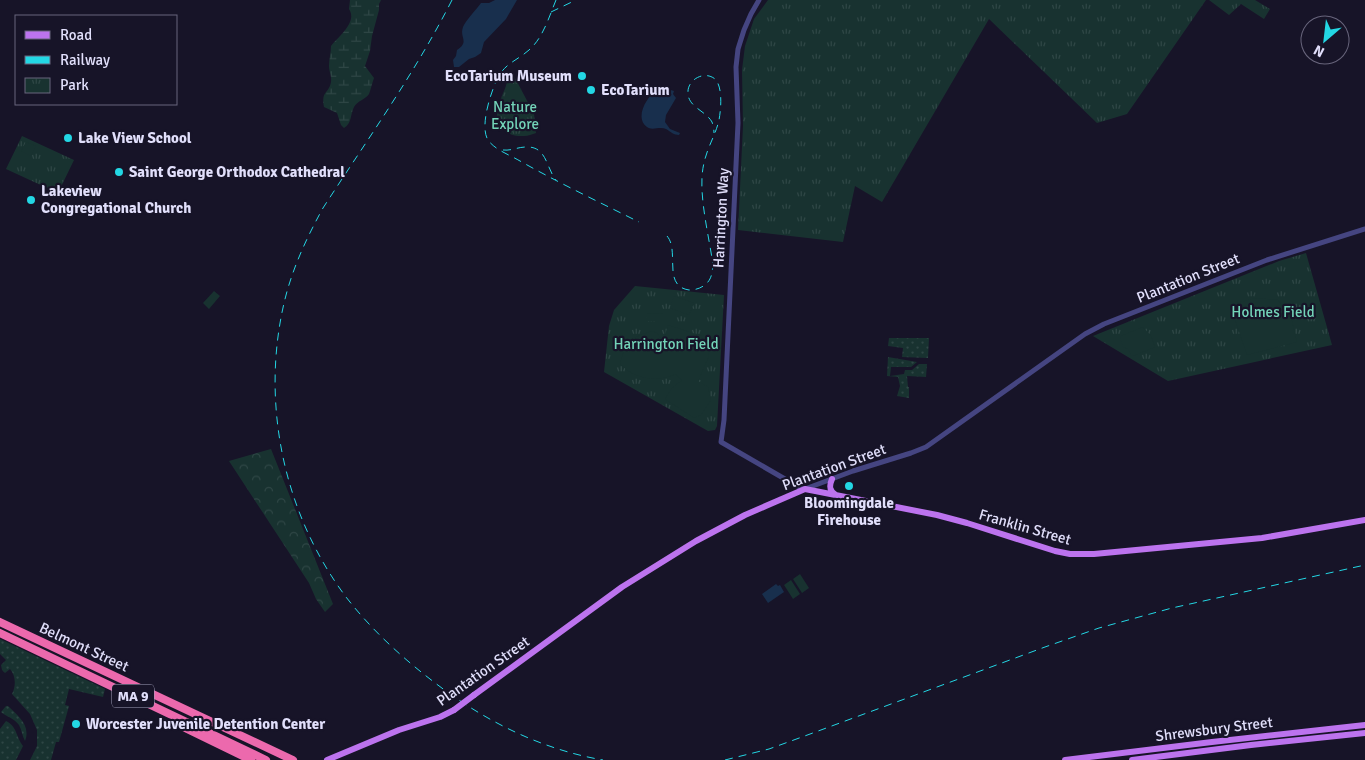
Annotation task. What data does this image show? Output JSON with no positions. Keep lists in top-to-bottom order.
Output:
{
  "streets": {
    "highway": ["Belmont Street", "MA 9"],
    "main road": ["Plantation Street", "Franklin Street", "Shrewsbury Street"],
    "street": ["Harrington Way"]
  },
  "crossings": [
    ["Harrington Way", "Franklin Street"],
    ["Plantation Street", "Franklin Street"]
  ],
  "parks": ["Nature Explore", "Holmes Field", "Harrington Field"],
  "places": [
    "EcoTarium Museum",
    "EcoTarium",
    "Lake View School",
    "Saint George Orthodox Cathedral",
    "Lakeview Congregational Church",
    "Bloomingdale Firehouse",
    "Worcester Juvenile Detention Center"
  ],
  "legend": ["Road", "Railway", "Park"],
  "north": "bottom left"
}
